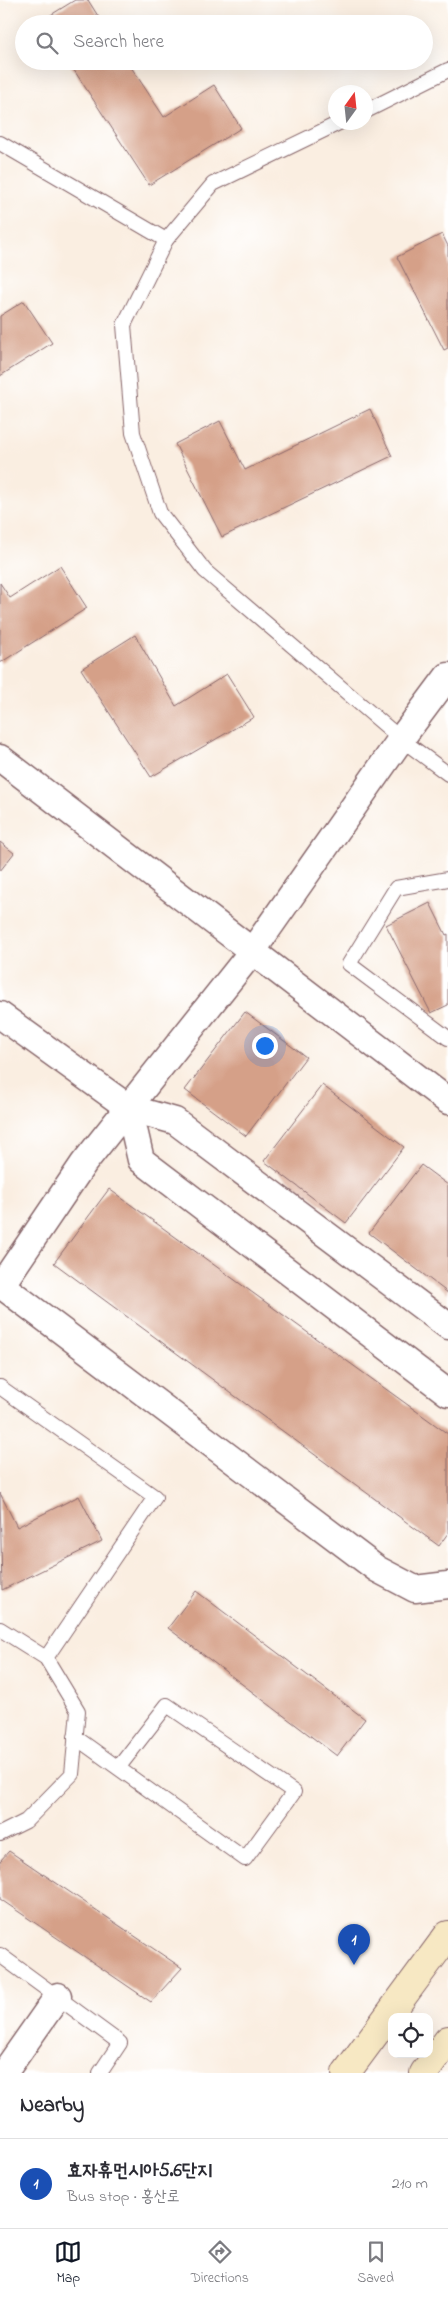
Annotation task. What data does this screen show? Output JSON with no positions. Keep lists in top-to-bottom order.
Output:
{
  "north": "top",
  "page": {
    "search": "Search here",
    "pins": "1",
    "heading": "Nearby",
    "list": [
      {
        "mark": "1",
        "name": "효자휴먼시아5.6단지",
        "note": "Bus stop · 홍산로",
        "value": "210 m"
      }
    ],
    "nav": ["Map", "Directions", "Saved"]
  }
}
